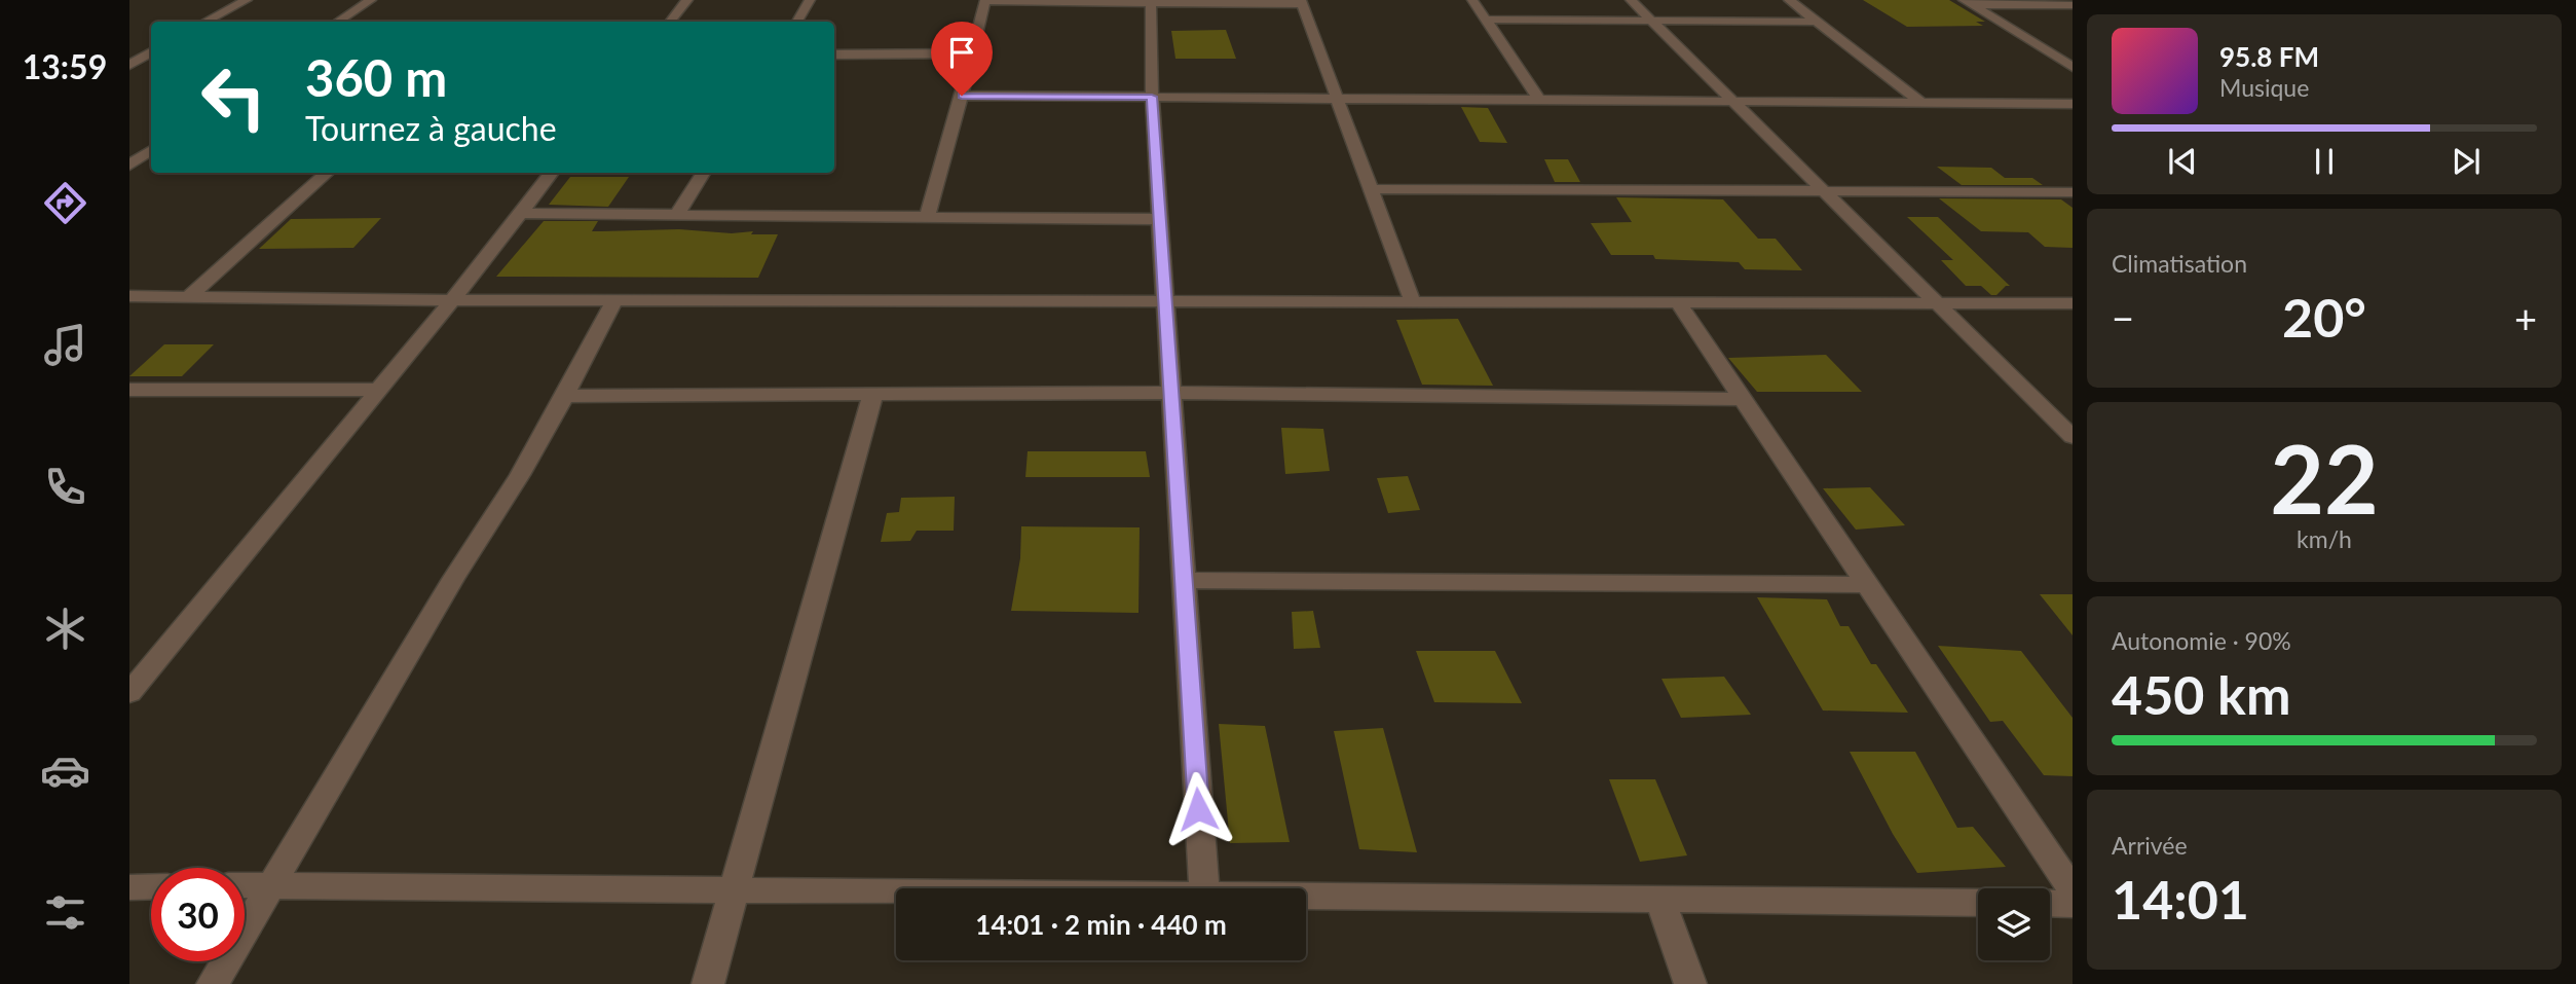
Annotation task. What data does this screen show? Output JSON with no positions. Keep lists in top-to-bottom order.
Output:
{
  "page": {
    "tabs": "13:59",
    "turn": ["360 m", "Tournez à gauche"],
    "song": ["95.8 FM", "Musique"],
    "tile": [
      "Climatisation",
      ["22", "km/h"],
      ["Autonomie · 90%", "450 km"],
      ["Arrivée", "14:01"]
    ],
    "heat": ["−", "20°", "+"],
    "limit": "30",
    "trip": "14:01 · 2 min · 440 m"
  }
}
